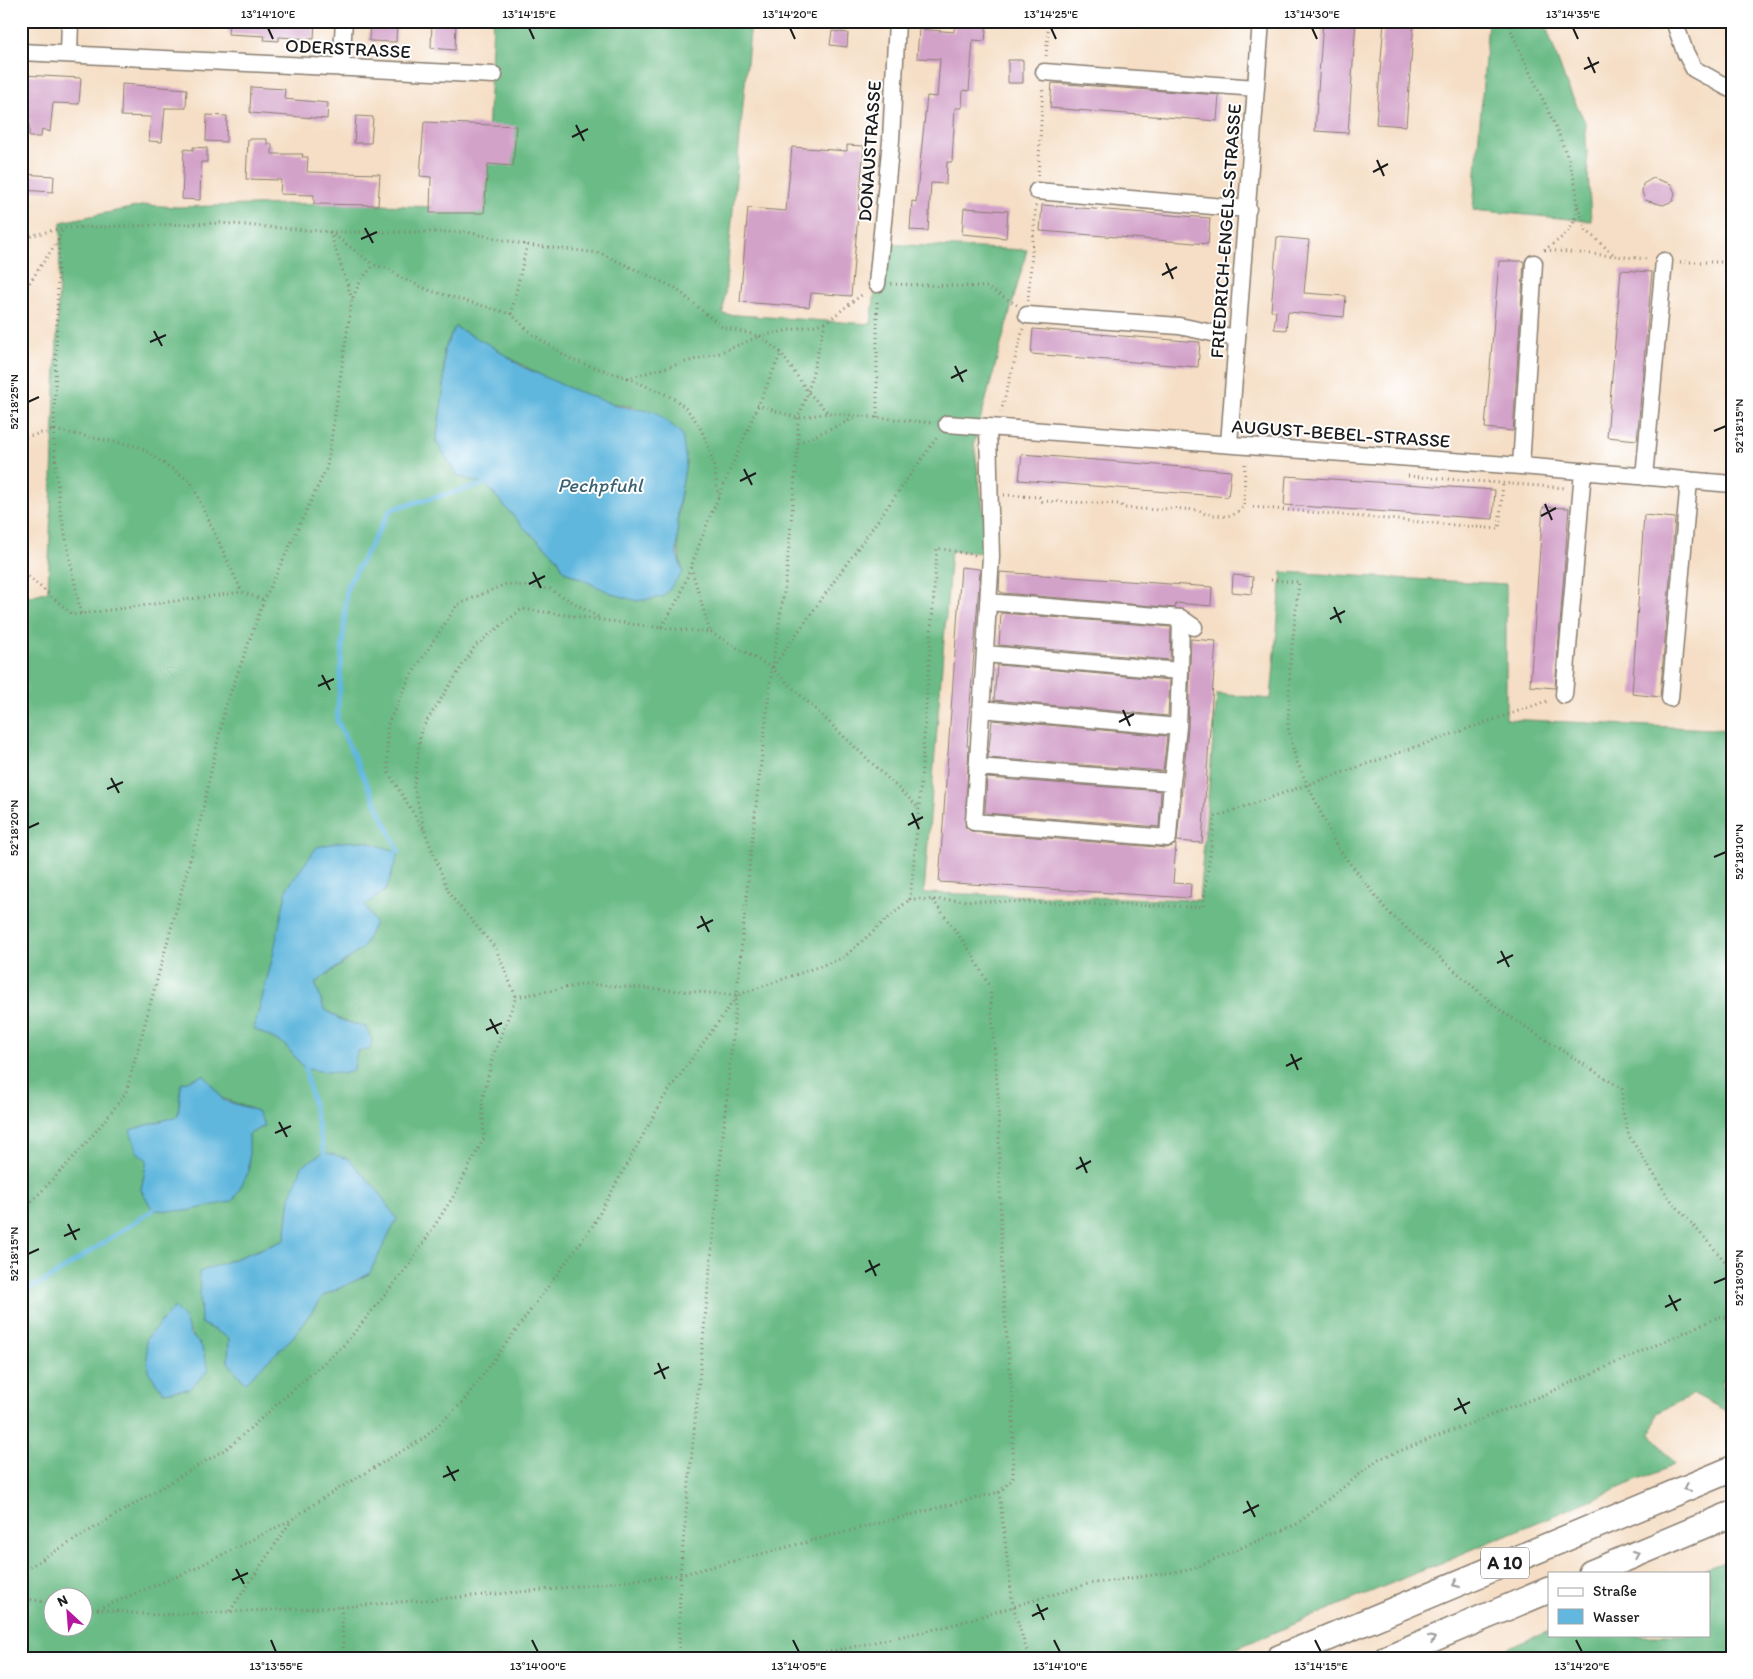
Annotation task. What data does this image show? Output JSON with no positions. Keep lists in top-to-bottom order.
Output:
{
  "streets": {
    "highway": ["A 10"],
    "street": [
      "ODERSTRASSE",
      "DONAUSTRASSE",
      "FRIEDRICH-ENGELS-STRASSE",
      "AUGUST-BEBEL-STRASSE"
    ]
  },
  "crossings": [
    ["FRIEDRICH-ENGELS-STRASSE", "AUGUST-BEBEL-STRASSE"]
  ],
  "water": ["Pechpfuhl"],
  "legend": ["Straße", "Wasser"],
  "north": "top left",
  "coordinates": [
    "13°14'10\"E",
    "13°14'15\"E",
    "13°14'20\"E",
    "13°14'25\"E",
    "13°14'30\"E",
    "13°14'35\"E",
    "52°18'25\"N",
    "52°18'15\"N",
    "52°18'20\"N",
    "52°18'10\"N",
    "52°18'05\"N",
    "13°13'55\"E",
    "13°14'00\"E",
    "13°14'05\"E"
  ]
}
